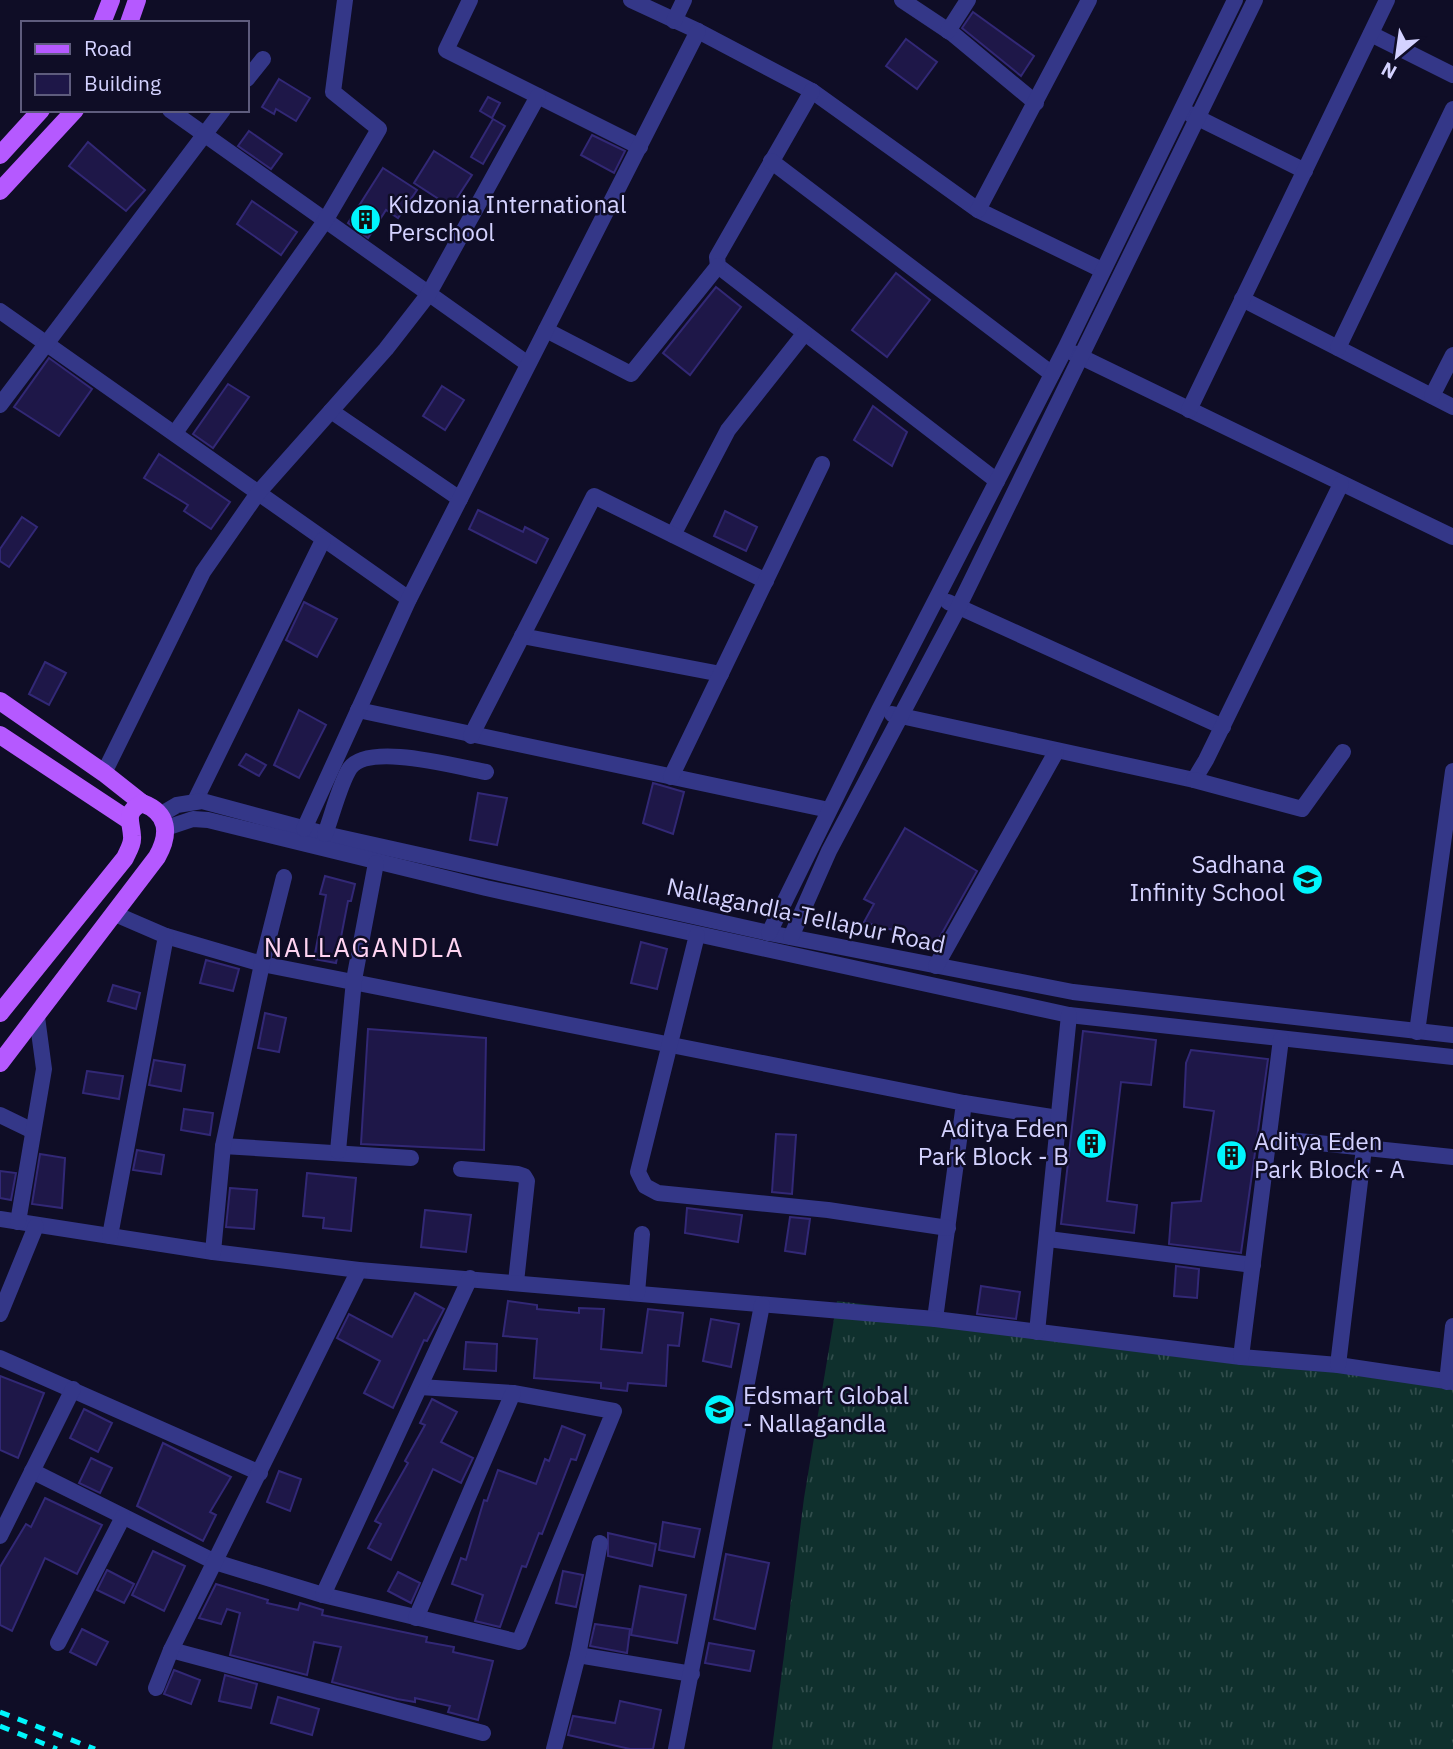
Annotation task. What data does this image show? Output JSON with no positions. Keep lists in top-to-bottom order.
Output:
{
  "streets": {
    "street": ["Nallagandla-Tellapur Road"]
  },
  "districts": ["NALLAGANDLA"],
  "places": {
    "building": ["Kidzonia International Perschool", "Aditya Eden Park Block - B", "Aditya Eden Park Block - A"],
    "school or university": ["Sadhana Infinity School", "Edsmart Global - Nallagandla"]
  },
  "legend": ["Road", "Building"],
  "north": "bottom left"
}
